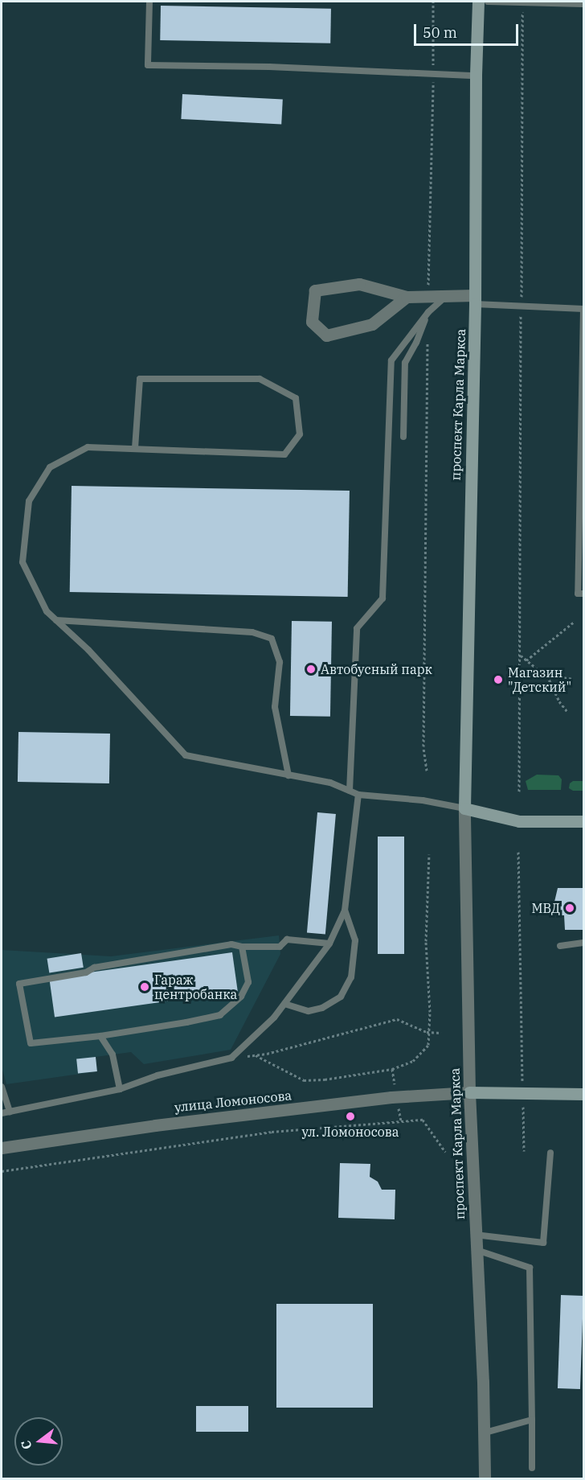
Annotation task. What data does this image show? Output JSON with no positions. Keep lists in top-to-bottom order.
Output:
{
  "streets": {
    "main road": ["проспект Карла Маркса"],
    "street": ["улица Ломоносова"]
  },
  "crossings": [
    ["проспект Карла Маркса", "улица Ломоносова"]
  ],
  "places": [
    "Автобусный парк",
    "Магазин \"Детский\"",
    "МВД",
    "Гараж центробанка",
    "ул. Ломоносова"
  ],
  "scale_bar": "50 m",
  "north": "left"
}
